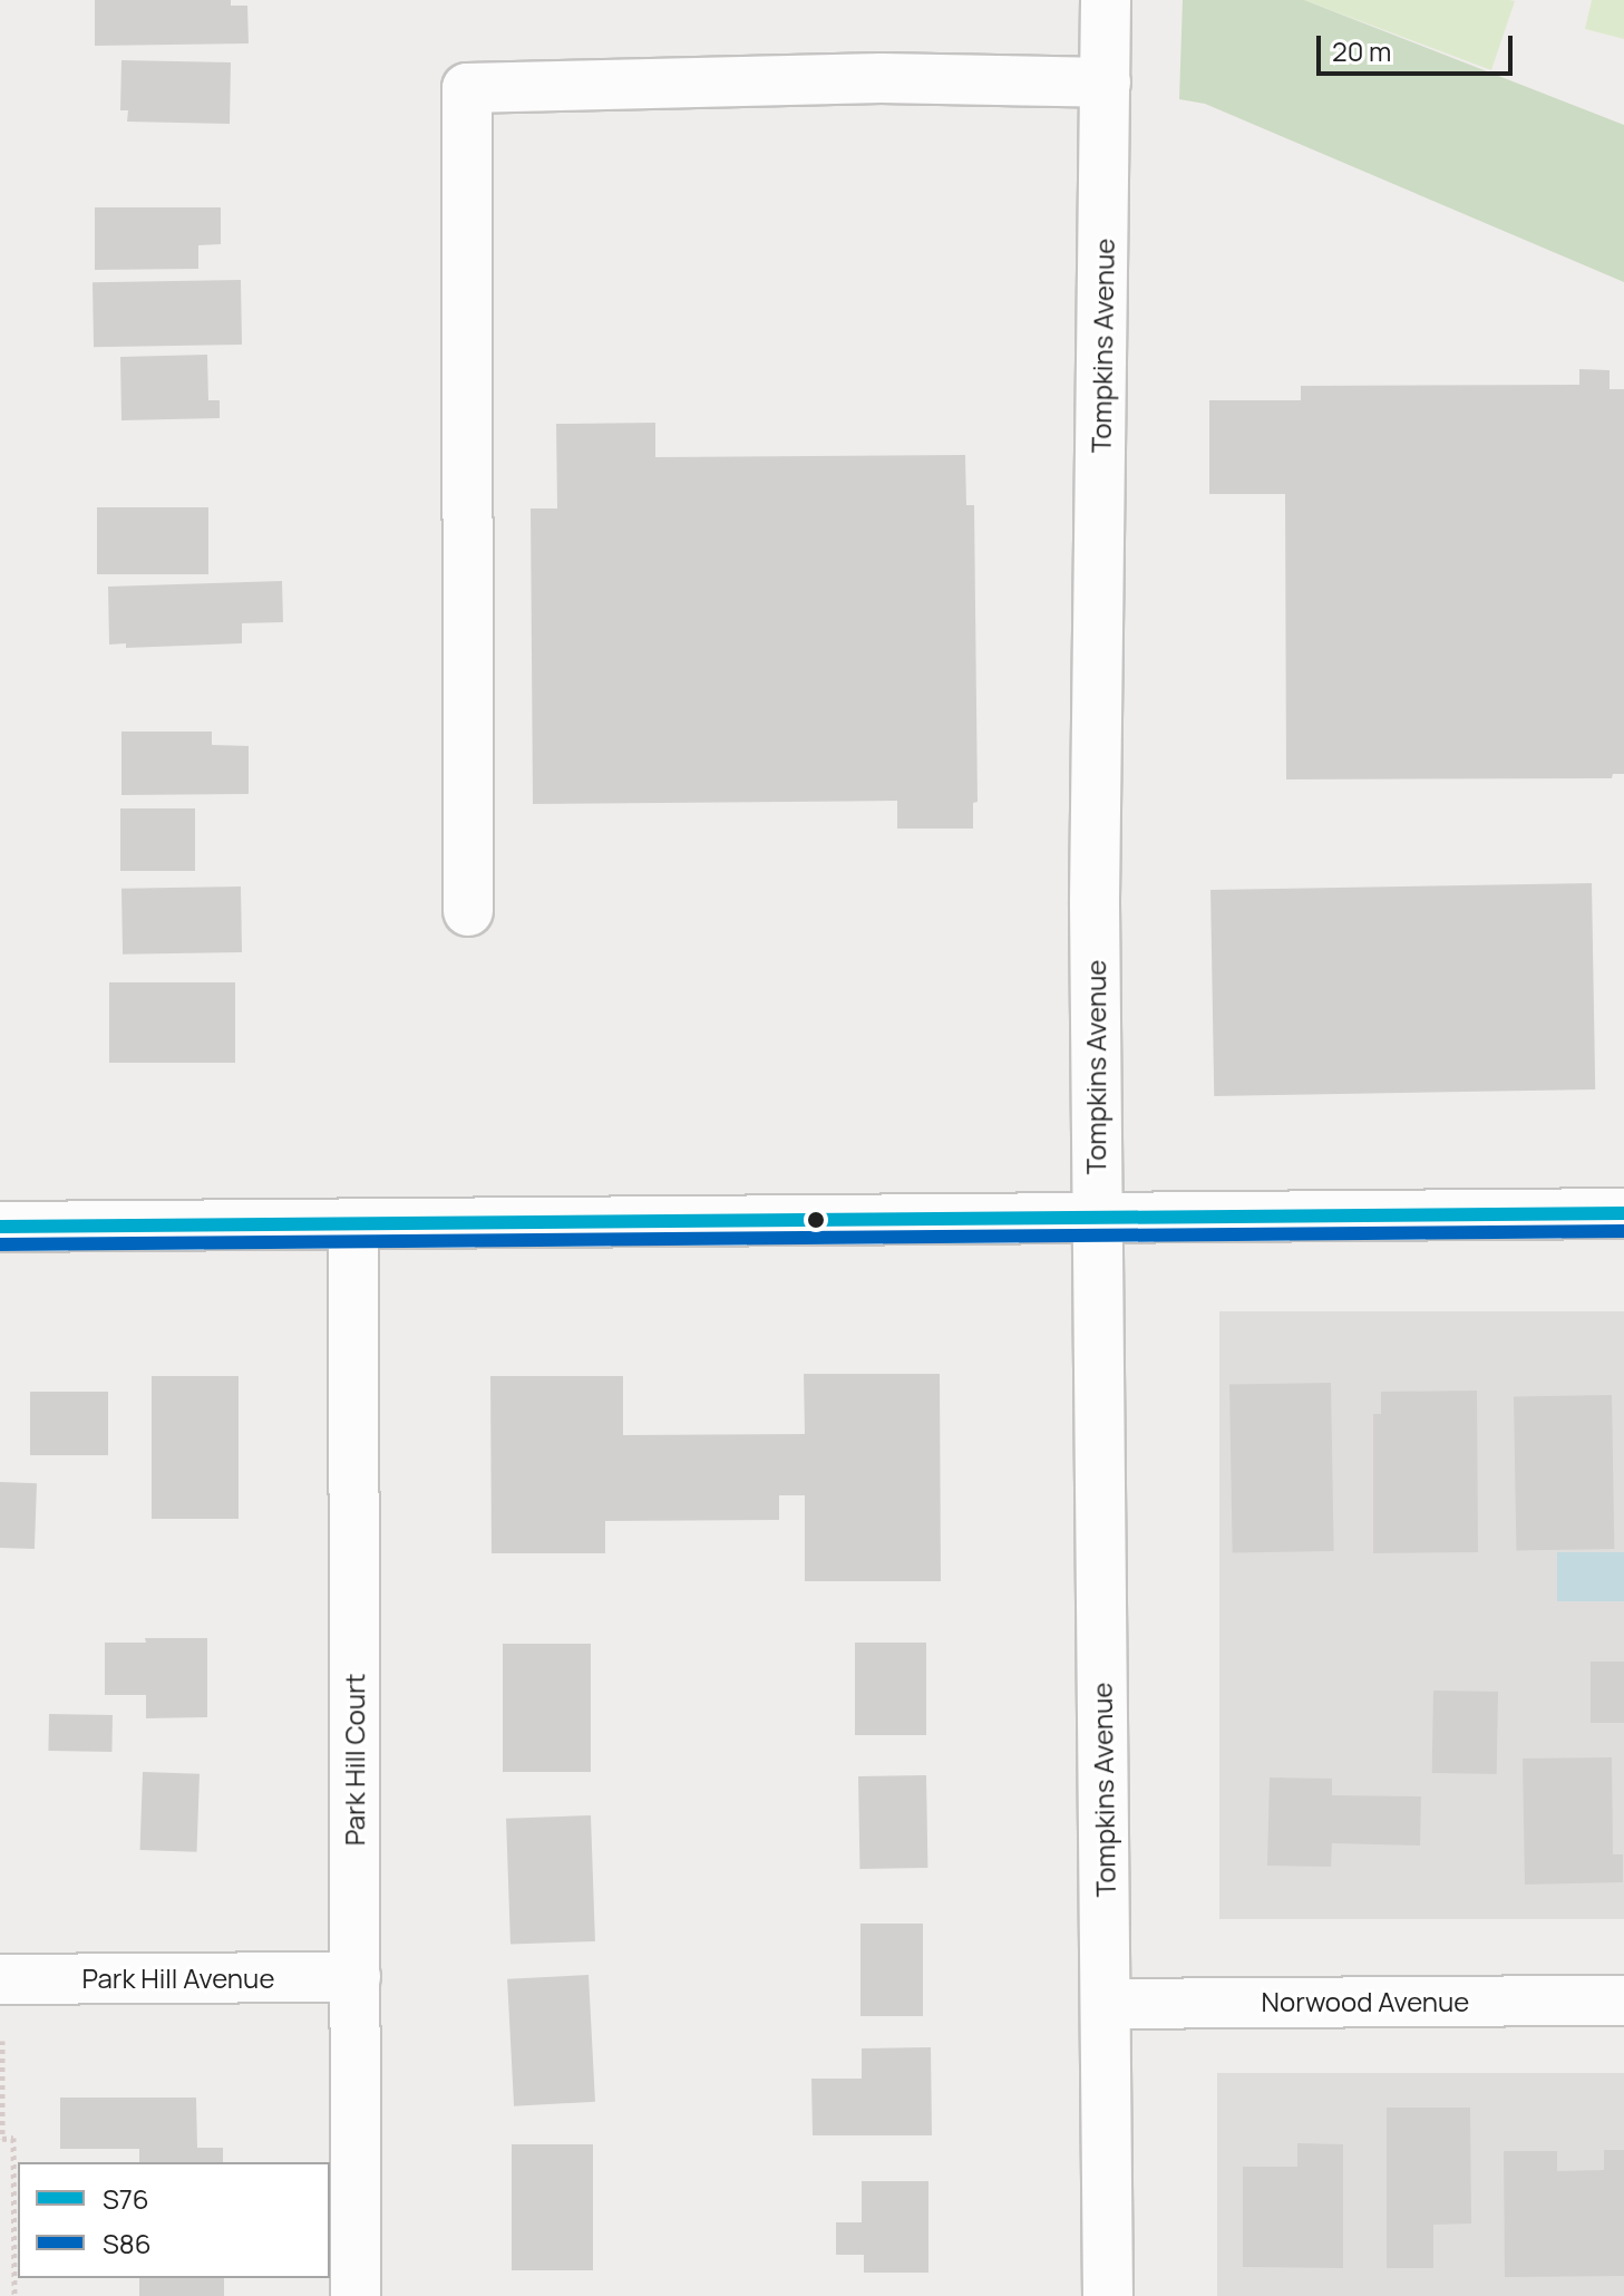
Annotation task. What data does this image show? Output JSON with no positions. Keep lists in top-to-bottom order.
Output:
{
  "streets": {
    "street": [
      "Tompkins Avenue",
      "Park Hill Court",
      "Park Hill Avenue",
      "Norwood Avenue"
    ]
  },
  "crossings": [
    ["Tompkins Avenue", "Norwood Avenue"],
    ["Park Hill Court", "Park Hill Avenue"]
  ],
  "lines": ["transit line S76", "transit line S86"],
  "legend": ["S76", "S86"],
  "scale_bar": "20 m"
}
